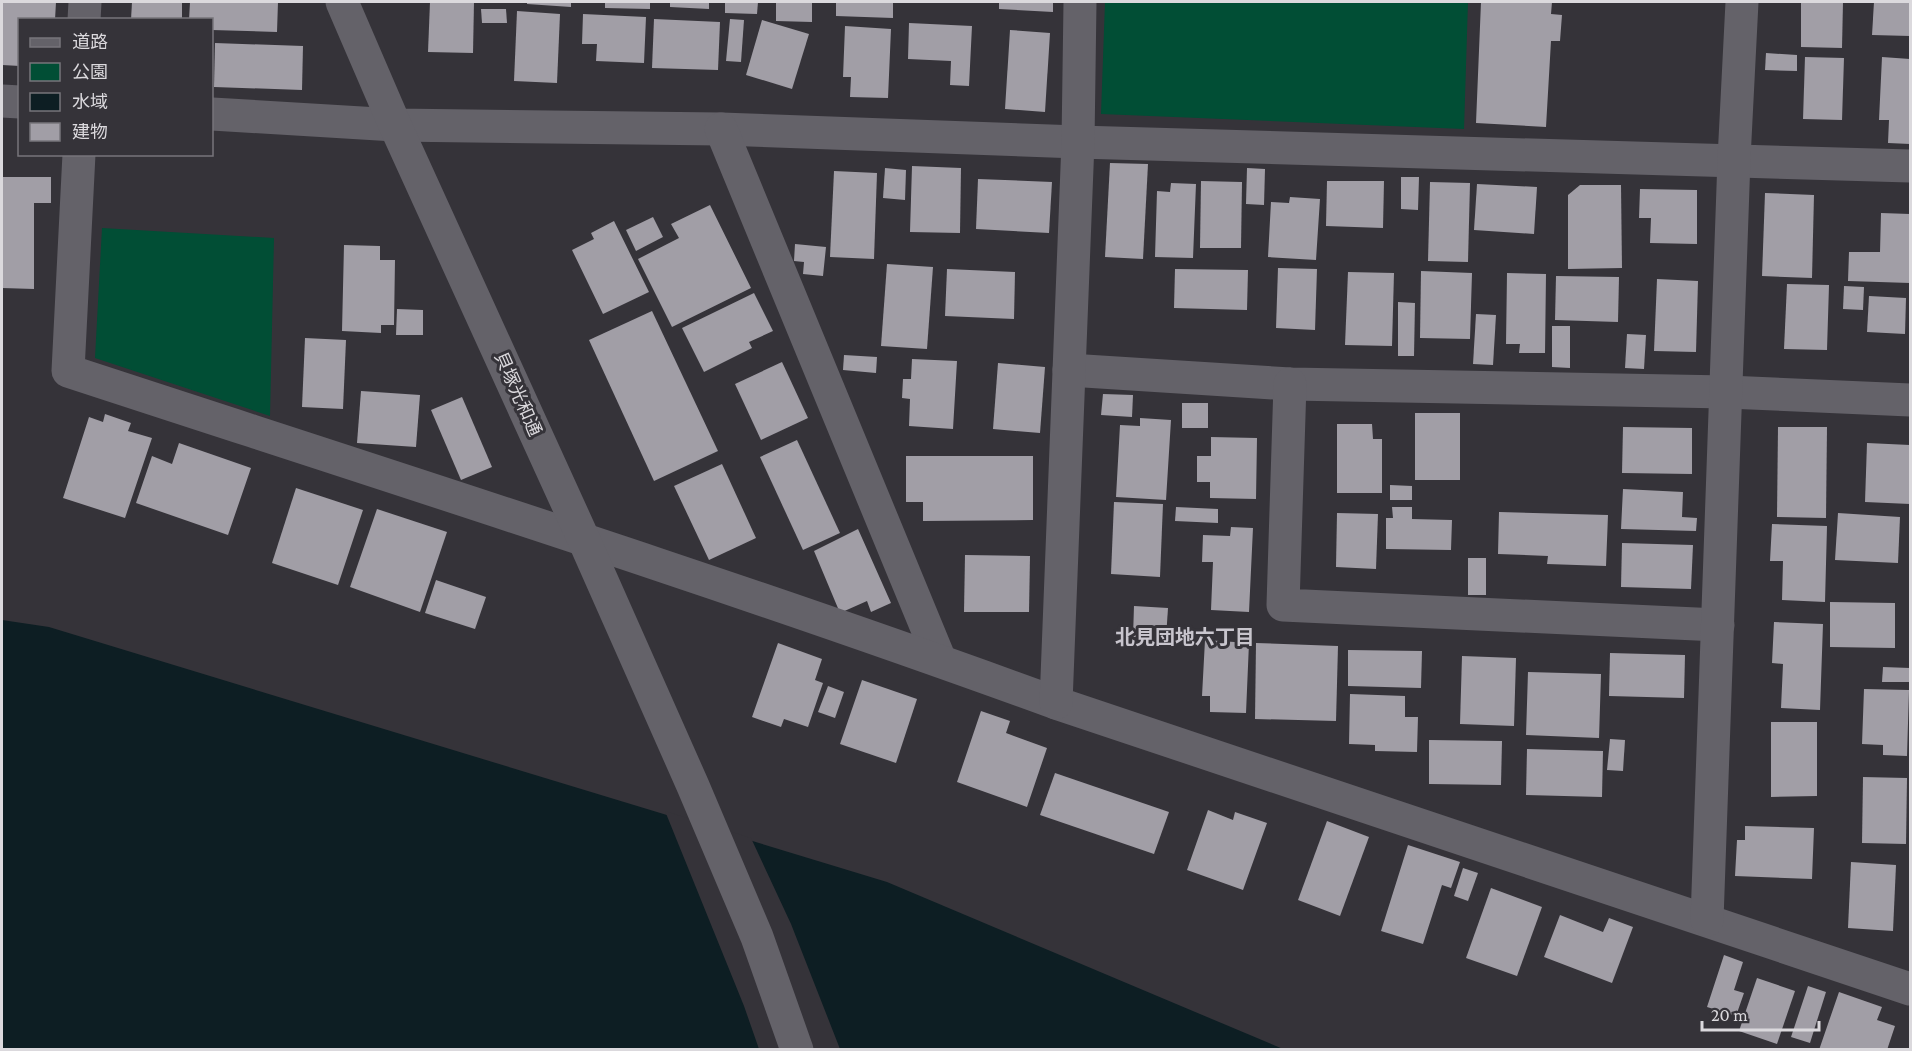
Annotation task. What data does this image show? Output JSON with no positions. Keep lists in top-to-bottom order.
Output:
{
  "streets": {
    "street": ["貝塚光和通"]
  },
  "districts": ["北見団地六丁目"],
  "legend": [
    "道路",
    "公園",
    "水域",
    "建物"
  ],
  "scale_bar": "20 m"
}
